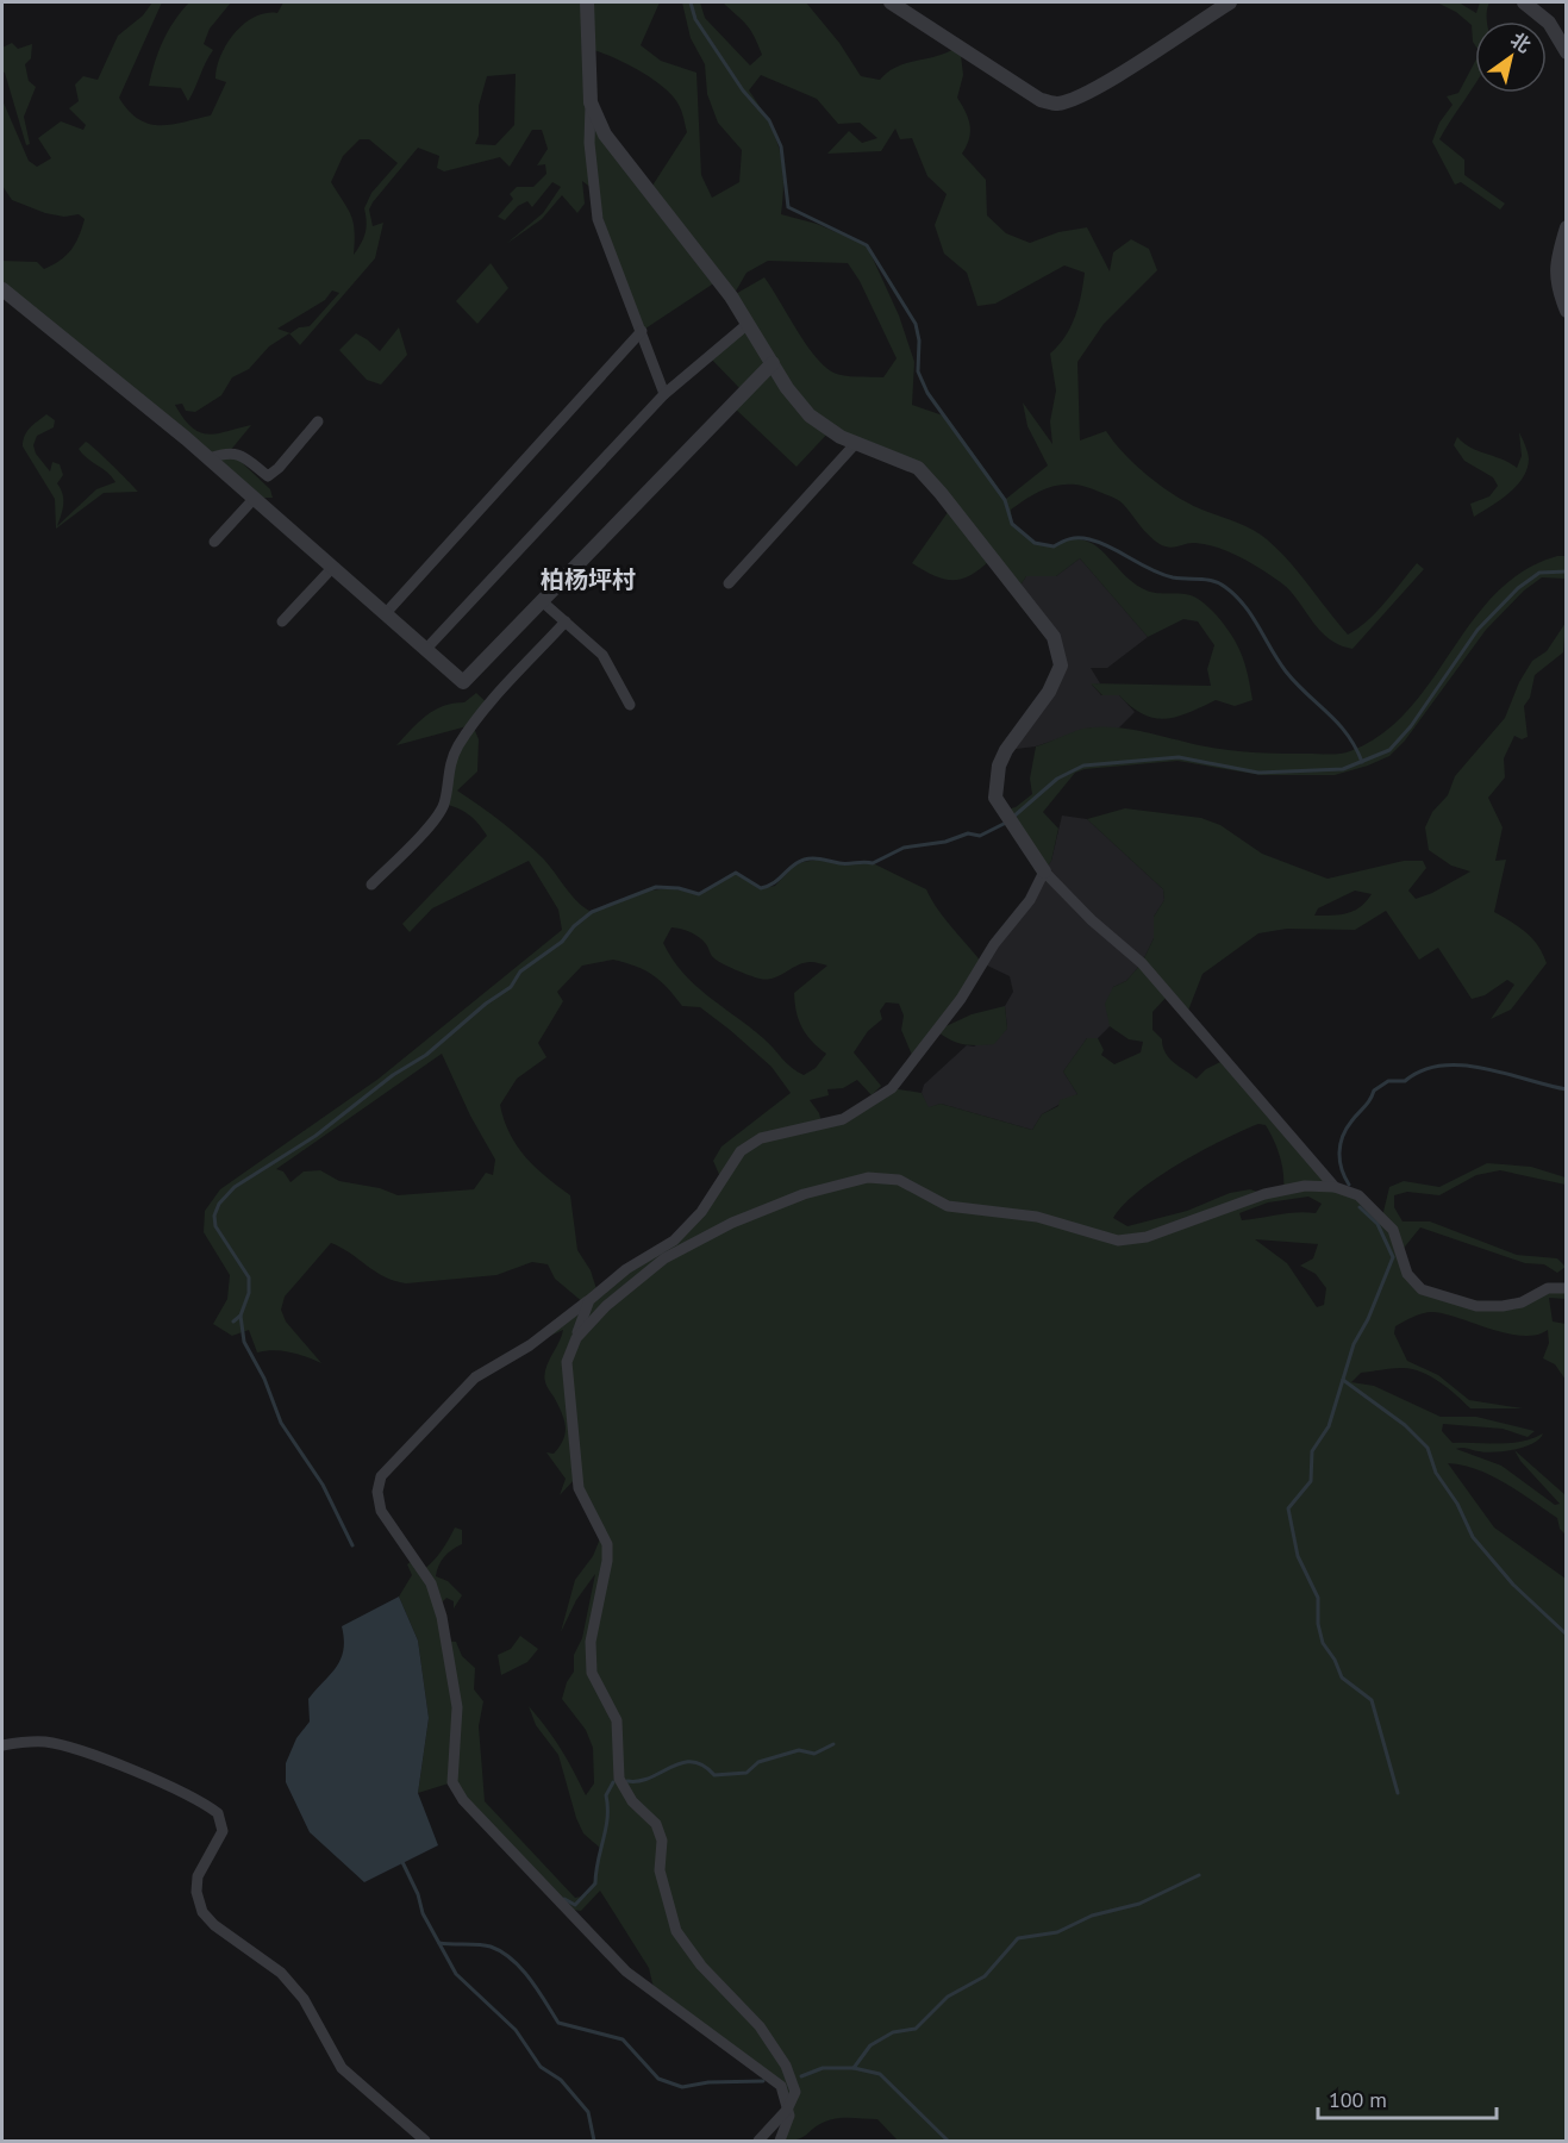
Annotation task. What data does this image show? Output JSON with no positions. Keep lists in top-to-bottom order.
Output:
{
  "districts": ["柏杨坪村"],
  "scale_bar": "100 m",
  "north": "top right"
}
